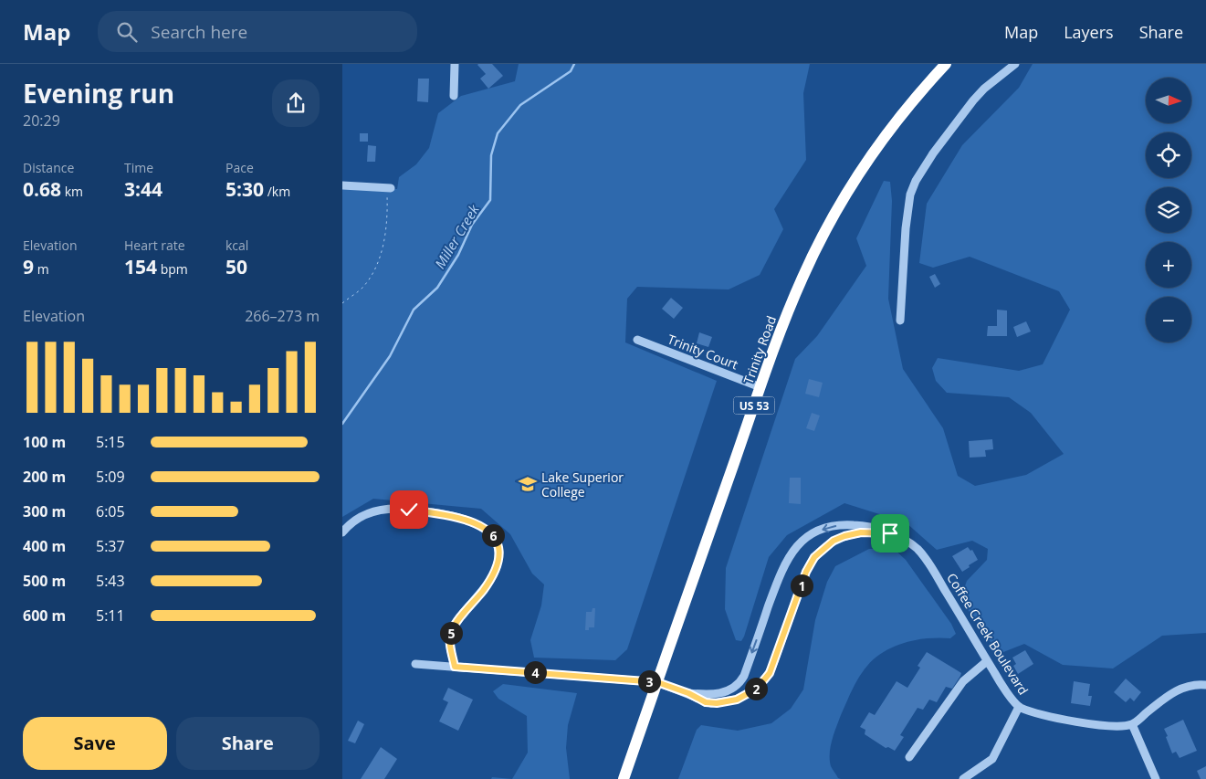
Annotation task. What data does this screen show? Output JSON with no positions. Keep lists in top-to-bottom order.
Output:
{
  "streets": {
    "highway": ["Trinity Road", "US 53"],
    "street": ["Trinity Court", "Coffee Creek Boulevard"]
  },
  "crossings": [
    ["Trinity Road", "Trinity Court"],
    ["Trinity Road", "Coffee Creek Boulevard"]
  ],
  "water": ["Miller Creek"],
  "places": {
    "school or university": ["Lake Superior College"]
  },
  "north": "right",
  "page": {
    "header": "Map",
    "search": "Search here",
    "nav": ["Map", "Layers", "Share"],
    "heading": ["Evening run", "20:29"],
    "map_buttons": ["+", "−"],
    "stats": [
      ["Distance", "0.68 km"],
      ["Time", "3:44"],
      ["Pace", "5:30 /km"],
      ["Elevation", "9 m"],
      ["Heart rate", "154 bpm"],
      ["kcal", "50"]
    ],
    "chart": ["Elevation", "266–273 m"],
    "list": [
      {
        "name": "100 m",
        "note": "5:15"
      },
      {
        "name": "200 m",
        "note": "5:09"
      },
      {
        "name": "300 m",
        "note": "6:05"
      },
      {
        "name": "400 m",
        "note": "5:37"
      },
      {
        "name": "500 m",
        "note": "5:43"
      },
      {
        "name": "600 m",
        "note": "5:11"
      }
    ],
    "pins": [
      "6",
      "1",
      "5",
      "4",
      "3",
      "2"
    ],
    "buttons": ["Save", "Share"]
  }
}
